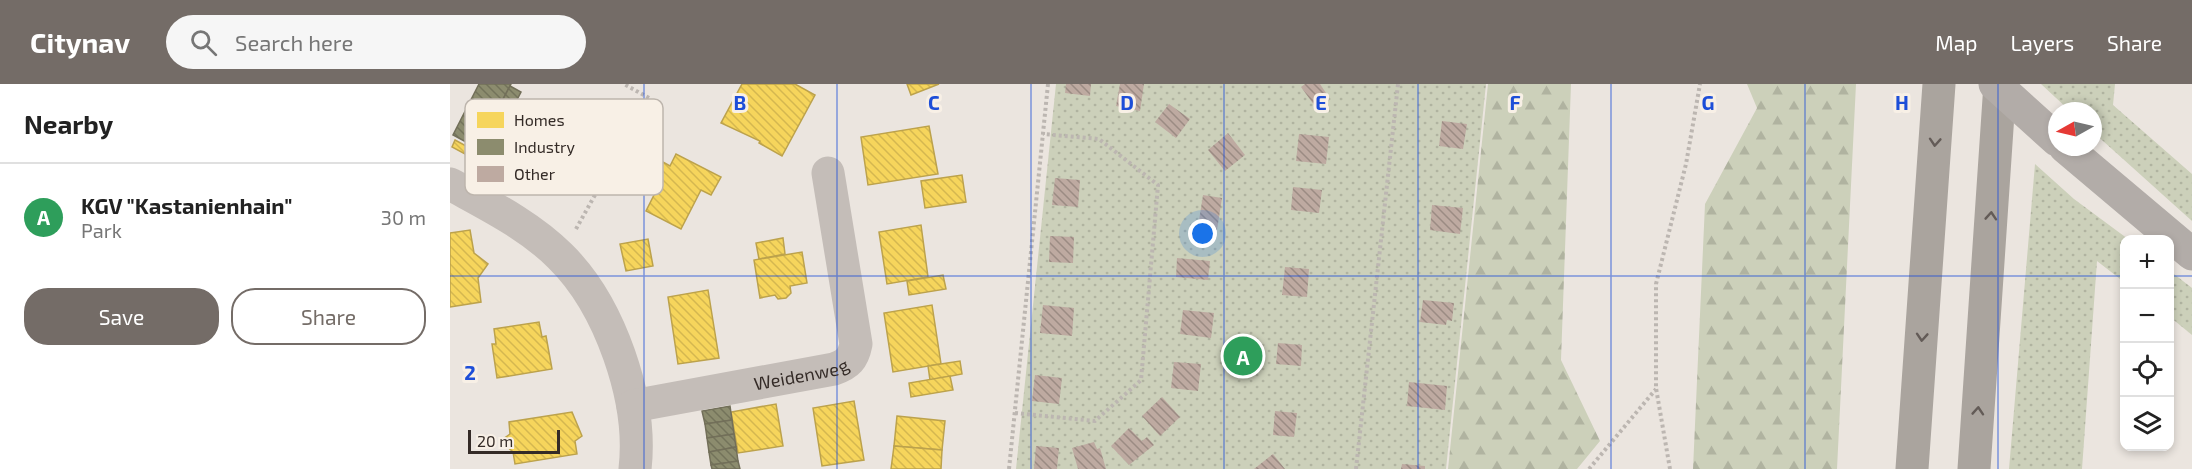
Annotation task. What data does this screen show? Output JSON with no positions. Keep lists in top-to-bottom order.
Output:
{
  "streets": {
    "street": ["Weidenweg"]
  },
  "legend": ["Homes", "Industry", "Other"],
  "scale_bar": "20 m",
  "north": "left",
  "page": {
    "header": "Citynav",
    "search": "Search here",
    "nav": ["Map", "Layers", "Share"],
    "heading": "Nearby",
    "list": [
      {
        "mark": "A",
        "name": "KGV \"Kastanienhain\"",
        "note": "Park",
        "value": "30 m"
      }
    ],
    "map_buttons": ["+", "−"],
    "buttons": ["Save", "Share"],
    "pins": "A",
    "scale": "20 m"
  },
  "grid": {
    "columns": [
      "B",
      "C",
      "D",
      "E",
      "F",
      "G",
      "H"
    ],
    "rows": ["2"]
  }
}
